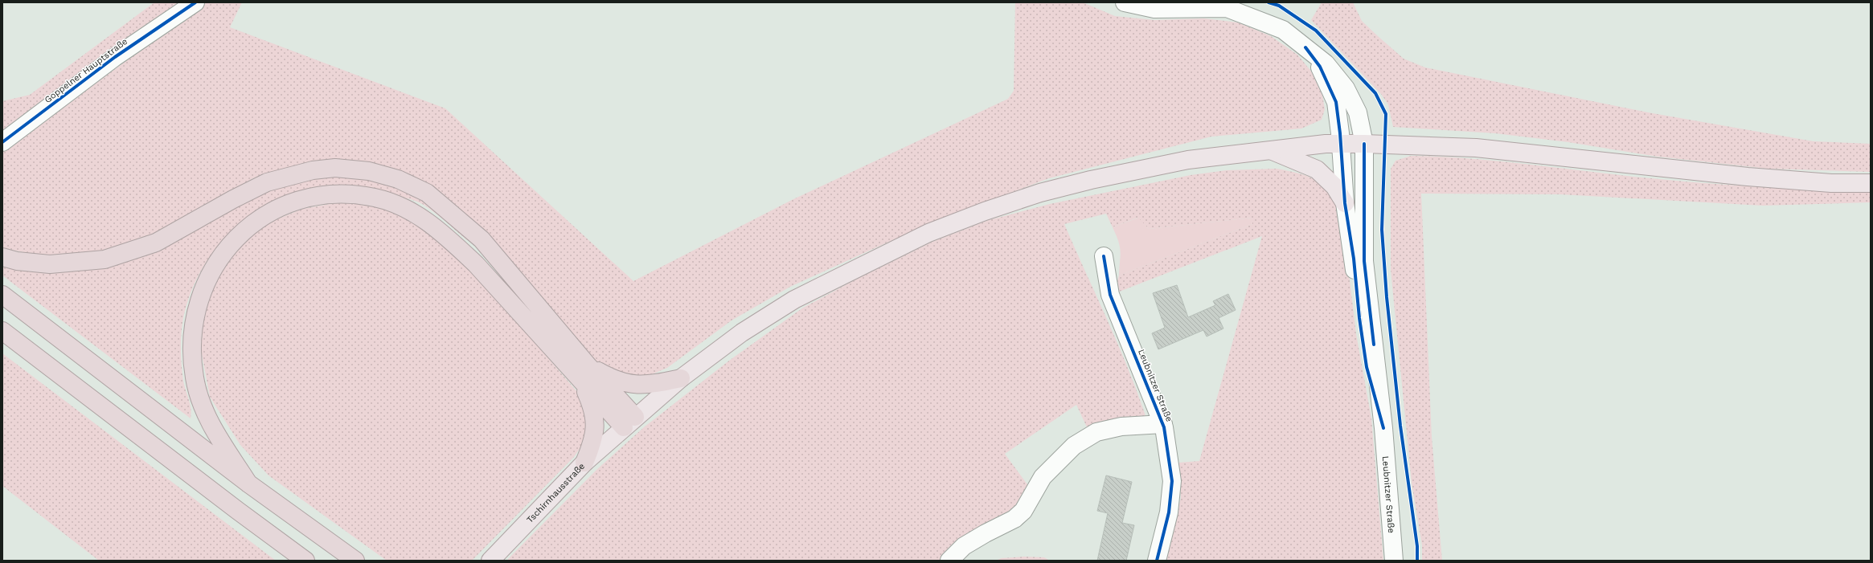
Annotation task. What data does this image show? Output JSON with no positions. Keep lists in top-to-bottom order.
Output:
{
  "streets": {
    "main road": ["Tschirnhausstraße"],
    "street": ["Goppelner Hauptstraße", "Leubnitzer Straße"]
  }
}
